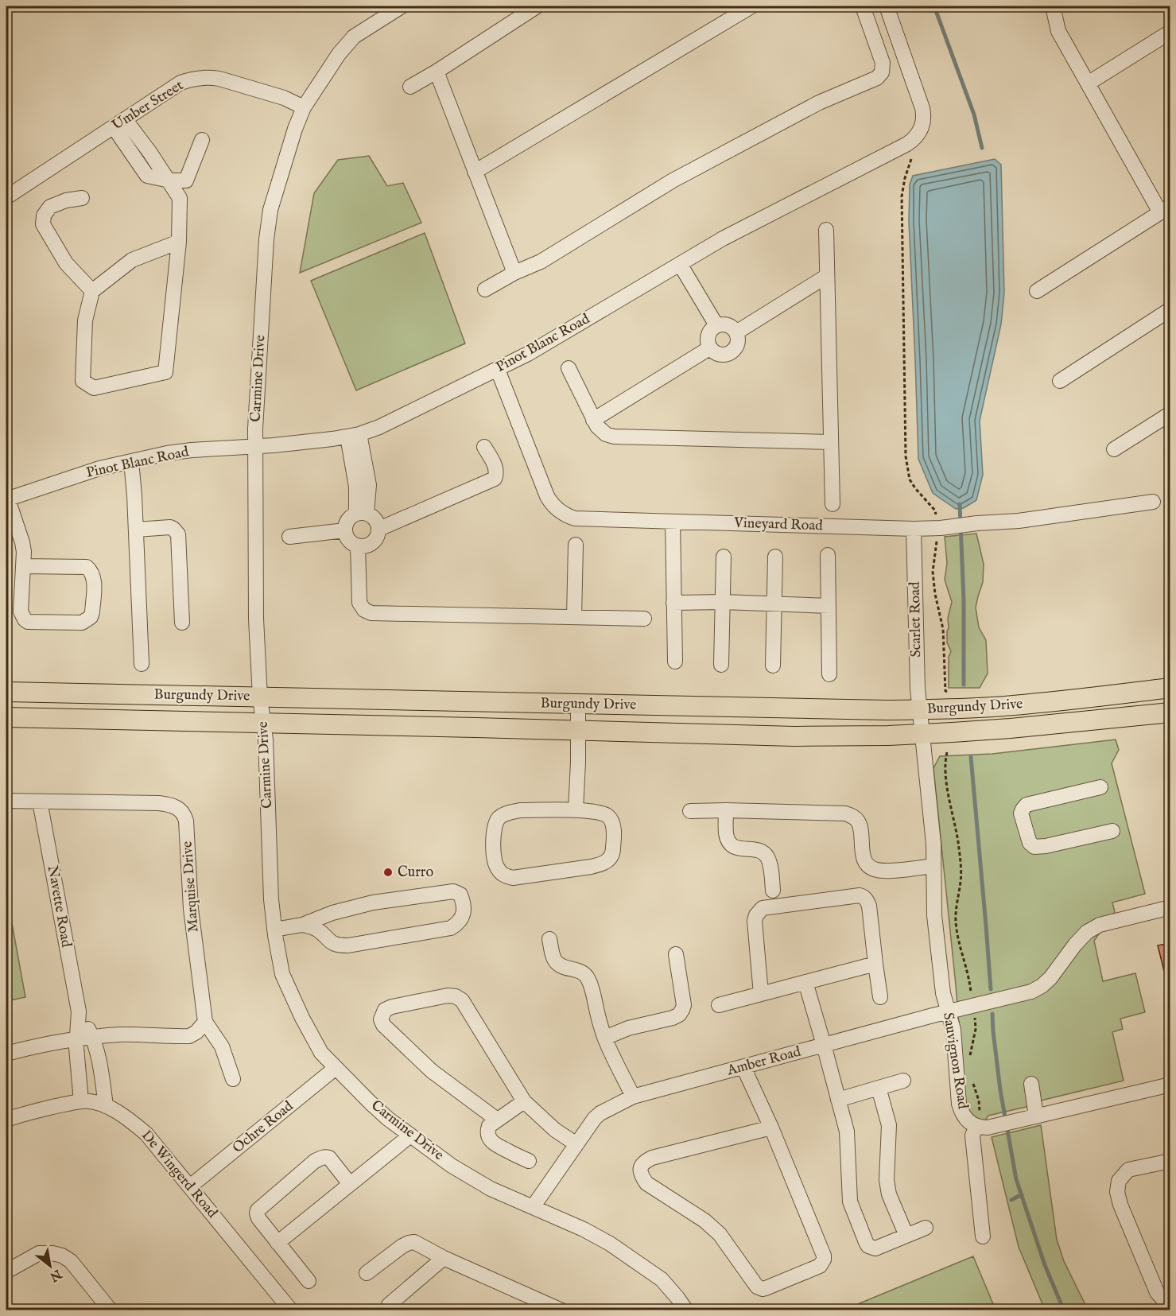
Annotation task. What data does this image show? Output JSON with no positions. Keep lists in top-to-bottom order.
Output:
{
  "streets": {
    "main road": ["Burgundy Drive"],
    "street": [
      "Umber Street",
      "Pinot Blanc Road",
      "Carmine Drive",
      "Vineyard Road",
      "Scarlet Road",
      "Marquise Drive",
      "Navette Road",
      "Sauvignon Road",
      "Amber Road",
      "Ochre Road",
      "De Wingerd Road"
    ]
  },
  "crossings": [
    ["Umber Street", "Carmine Drive"],
    ["Pinot Blanc Road", "Carmine Drive"],
    ["Pinot Blanc Road", "Vineyard Road"],
    ["Carmine Drive", "Burgundy Drive"],
    ["Carmine Drive", "Amber Road"],
    ["Carmine Drive", "Ochre Road"],
    ["Vineyard Road", "Scarlet Road"],
    ["Scarlet Road", "Burgundy Drive"],
    ["Scarlet Road", "Sauvignon Road"],
    ["Burgundy Drive", "Sauvignon Road"],
    ["Marquise Drive", "Navette Road"],
    ["Sauvignon Road", "Amber Road"],
    ["Ochre Road", "De Wingerd Road"]
  ],
  "places": ["Curro"],
  "north": "bottom right"
}
